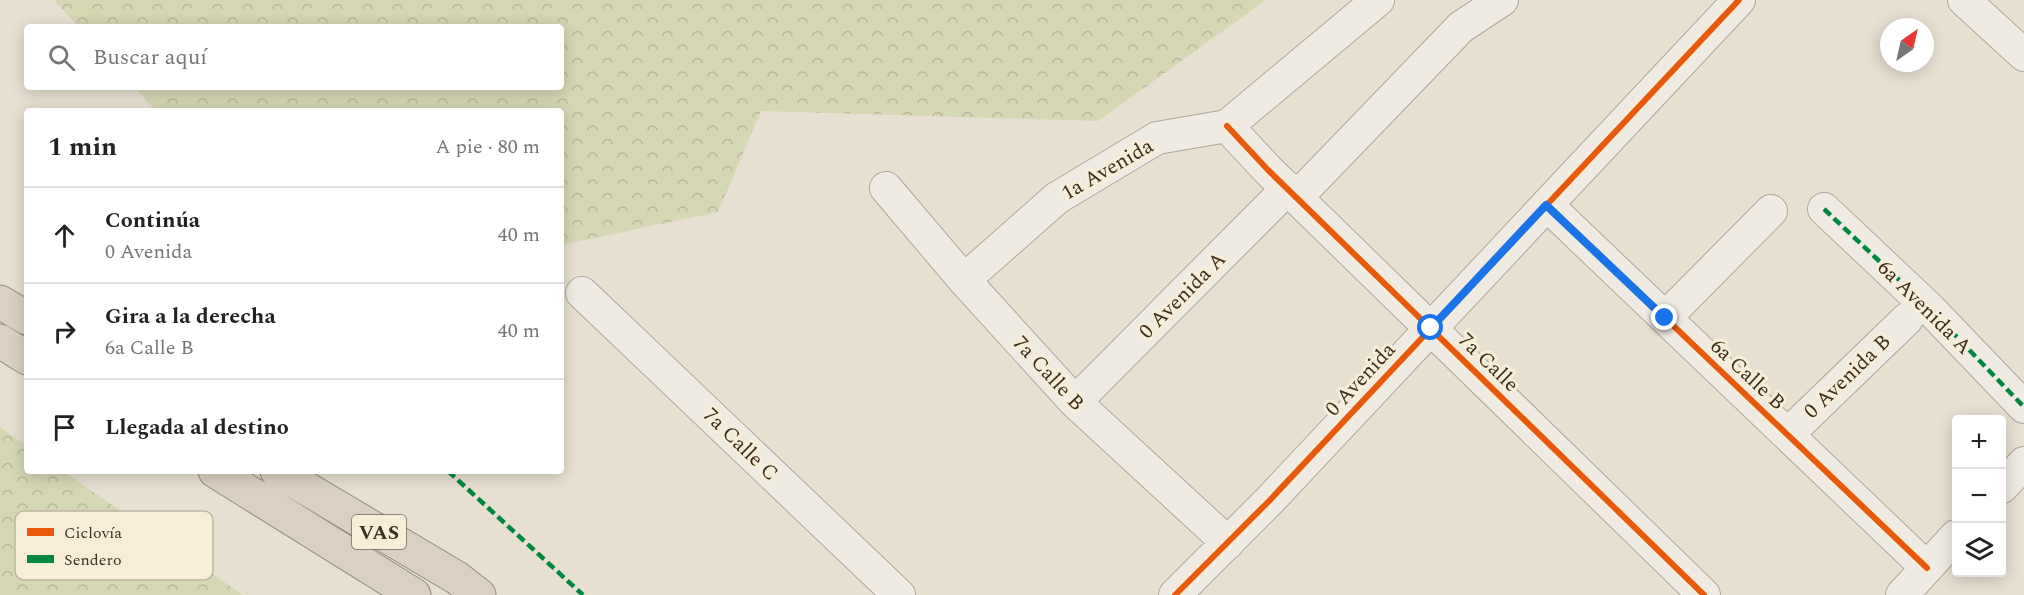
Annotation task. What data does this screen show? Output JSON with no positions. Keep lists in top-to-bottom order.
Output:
{
  "streets": {
    "highway": ["VAS"],
    "street": [
      "1a Avenida",
      "0 Avenida A",
      "6a Avenida A",
      "7a Calle",
      "7a Calle B",
      "6a Calle B",
      "0 Avenida B",
      "0 Avenida",
      "7a Calle C"
    ]
  },
  "crossings": [
    ["1a Avenida", "7a Calle"],
    ["1a Avenida", "7a Calle B"],
    ["0 Avenida A", "7a Calle"],
    ["0 Avenida A", "7a Calle B"],
    ["7a Calle", "0 Avenida"],
    ["7a Calle B", "0 Avenida"],
    ["6a Calle B", "0 Avenida B"],
    ["6a Calle B", "0 Avenida"]
  ],
  "legend": ["Ciclovía", "Sendero"],
  "north": "top right",
  "page": {
    "search": "Buscar aquí",
    "heading": ["1 min", "A pie · 80 m"],
    "list": [
      ["Continúa", "0 Avenida", "40 m"],
      ["Gira a la derecha", "6a Calle B", "40 m"],
      "Llegada al destino"
    ],
    "map_buttons": ["+", "−"]
  }
}
